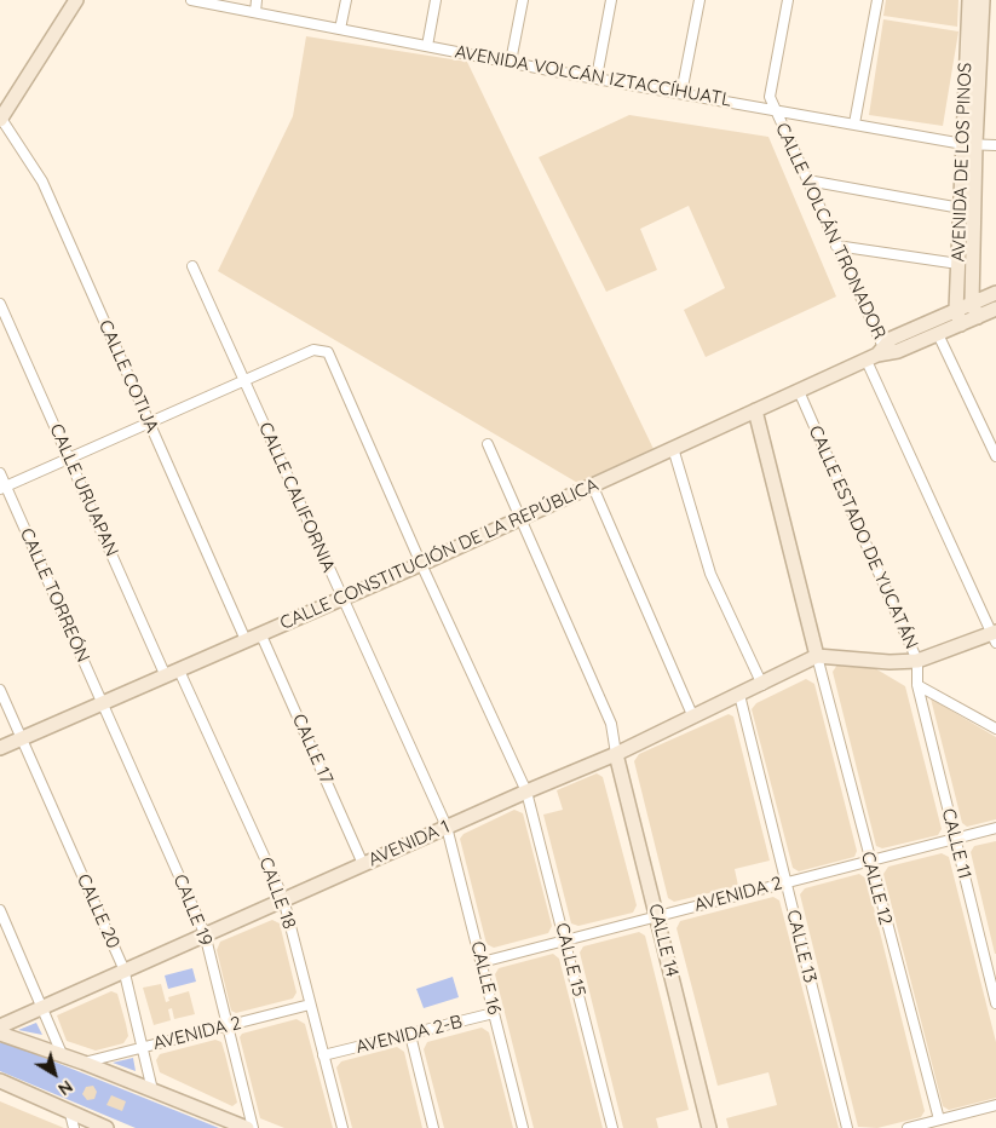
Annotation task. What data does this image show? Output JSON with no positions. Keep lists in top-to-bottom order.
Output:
{
  "streets": {
    "street": [
      "AVENIDA VOLCÁN IZTACCÍHUATL",
      "AVENIDA DE LOS PINOS",
      "CALLE VOLCÁN TRONADOR",
      "CALLE COTIJA",
      "CALLE URUAPAN",
      "CALLE CALIFORNIA",
      "CALLE ESTADO DE YUCATÁN",
      "CALLE CONSTITUCIÓN DE LA REPÚBLICA",
      "CALLE TORREÓN",
      "CALLE 17",
      "AVENIDA 1",
      "CALLE 11",
      "CALLE 12",
      "CALLE 18",
      "AVENIDA 2",
      "CALLE 19",
      "CALLE 20",
      "CALLE 14",
      "CALLE 13",
      "CALLE 15",
      "CALLE 16",
      "AVENIDA 2-B"
    ]
  },
  "crossings": [
    ["AVENIDA VOLCÁN IZTACCÍHUATL", "AVENIDA DE LOS PINOS"],
    ["AVENIDA VOLCÁN IZTACCÍHUATL", "CALLE VOLCÁN TRONADOR"],
    ["AVENIDA DE LOS PINOS", "CALLE CONSTITUCIÓN DE LA REPÚBLICA"],
    ["CALLE VOLCÁN TRONADOR", "CALLE CONSTITUCIÓN DE LA REPÚBLICA"],
    ["CALLE COTIJA", "CALLE CONSTITUCIÓN DE LA REPÚBLICA"],
    ["CALLE URUAPAN", "CALLE CONSTITUCIÓN DE LA REPÚBLICA"],
    ["CALLE CALIFORNIA", "CALLE CONSTITUCIÓN DE LA REPÚBLICA"],
    ["CALLE CALIFORNIA", "AVENIDA 1"],
    ["CALLE CALIFORNIA", "CALLE 15"],
    ["CALLE CALIFORNIA", "CALLE 16"],
    ["CALLE ESTADO DE YUCATÁN", "CALLE CONSTITUCIÓN DE LA REPÚBLICA"],
    ["CALLE ESTADO DE YUCATÁN", "CALLE 11"],
    ["CALLE CONSTITUCIÓN DE LA REPÚBLICA", "CALLE TORREÓN"],
    ["CALLE CONSTITUCIÓN DE LA REPÚBLICA", "CALLE 17"],
    ["CALLE CONSTITUCIÓN DE LA REPÚBLICA", "CALLE 18"],
    ["CALLE CONSTITUCIÓN DE LA REPÚBLICA", "CALLE 19"],
    ["CALLE CONSTITUCIÓN DE LA REPÚBLICA", "CALLE 20"],
    ["CALLE CONSTITUCIÓN DE LA REPÚBLICA", "CALLE 15"],
    ["CALLE TORREÓN", "CALLE 19"],
    ["CALLE 17", "AVENIDA 1"],
    ["AVENIDA 1", "CALLE 12"],
    ["AVENIDA 1", "CALLE 18"],
    ["AVENIDA 1", "CALLE 19"],
    ["AVENIDA 1", "CALLE 20"],
    ["AVENIDA 1", "CALLE 14"],
    ["AVENIDA 1", "CALLE 13"],
    ["AVENIDA 1", "CALLE 15"],
    ["AVENIDA 1", "CALLE 16"],
    ["CALLE 11", "AVENIDA 2"],
    ["CALLE 12", "AVENIDA 2"],
    ["CALLE 18", "AVENIDA 2"],
    ["CALLE 18", "AVENIDA 2-B"],
    ["AVENIDA 2", "CALLE 19"],
    ["AVENIDA 2", "CALLE 20"],
    ["AVENIDA 2", "CALLE 14"],
    ["AVENIDA 2", "CALLE 13"],
    ["AVENIDA 2", "CALLE 15"],
    ["AVENIDA 2", "CALLE 16"],
    ["CALLE 16", "AVENIDA 2-B"]
  ],
  "north": "bottom right"
}
